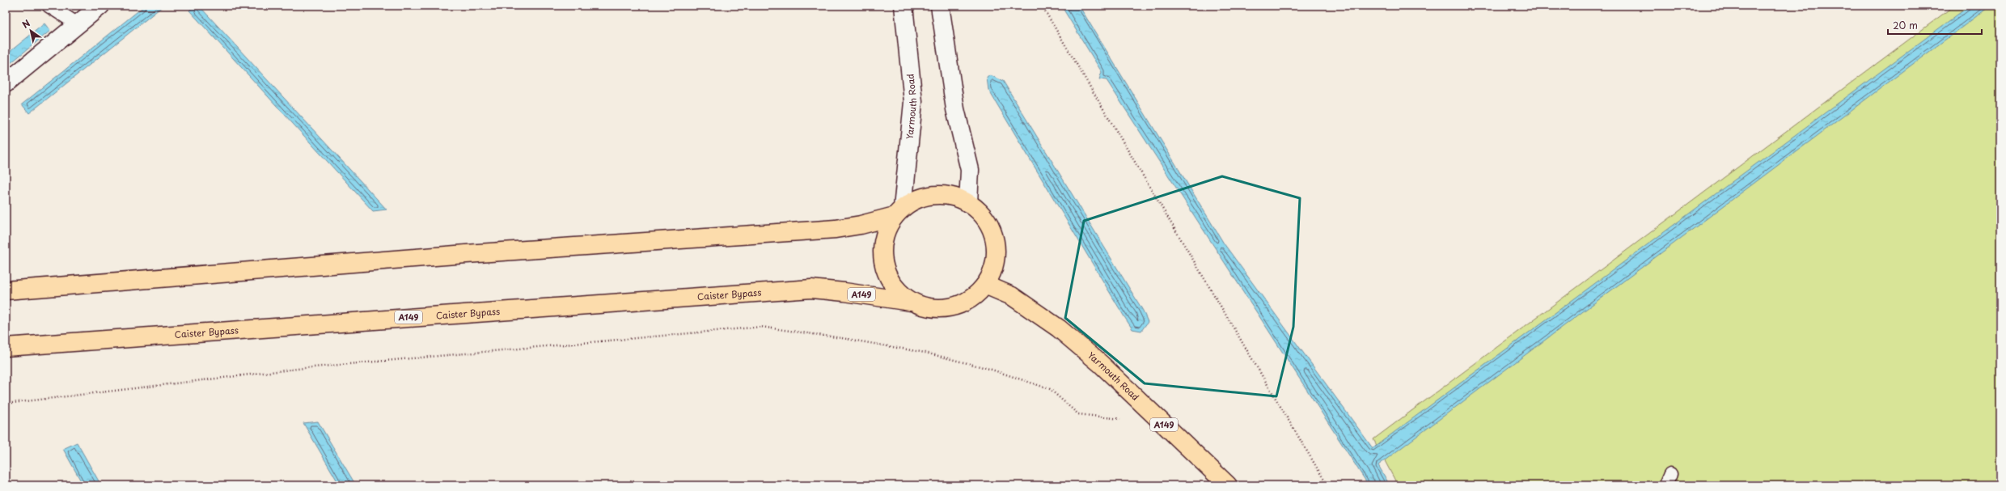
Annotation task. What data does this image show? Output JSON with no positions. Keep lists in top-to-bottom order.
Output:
{
  "streets": {
    "main road": ["Yarmouth Road", "Caister Bypass", "A149"]
  },
  "crossings": [
    ["Yarmouth Road", "Caister Bypass"]
  ],
  "scale_bar": "20 m",
  "north": "top left"
}
